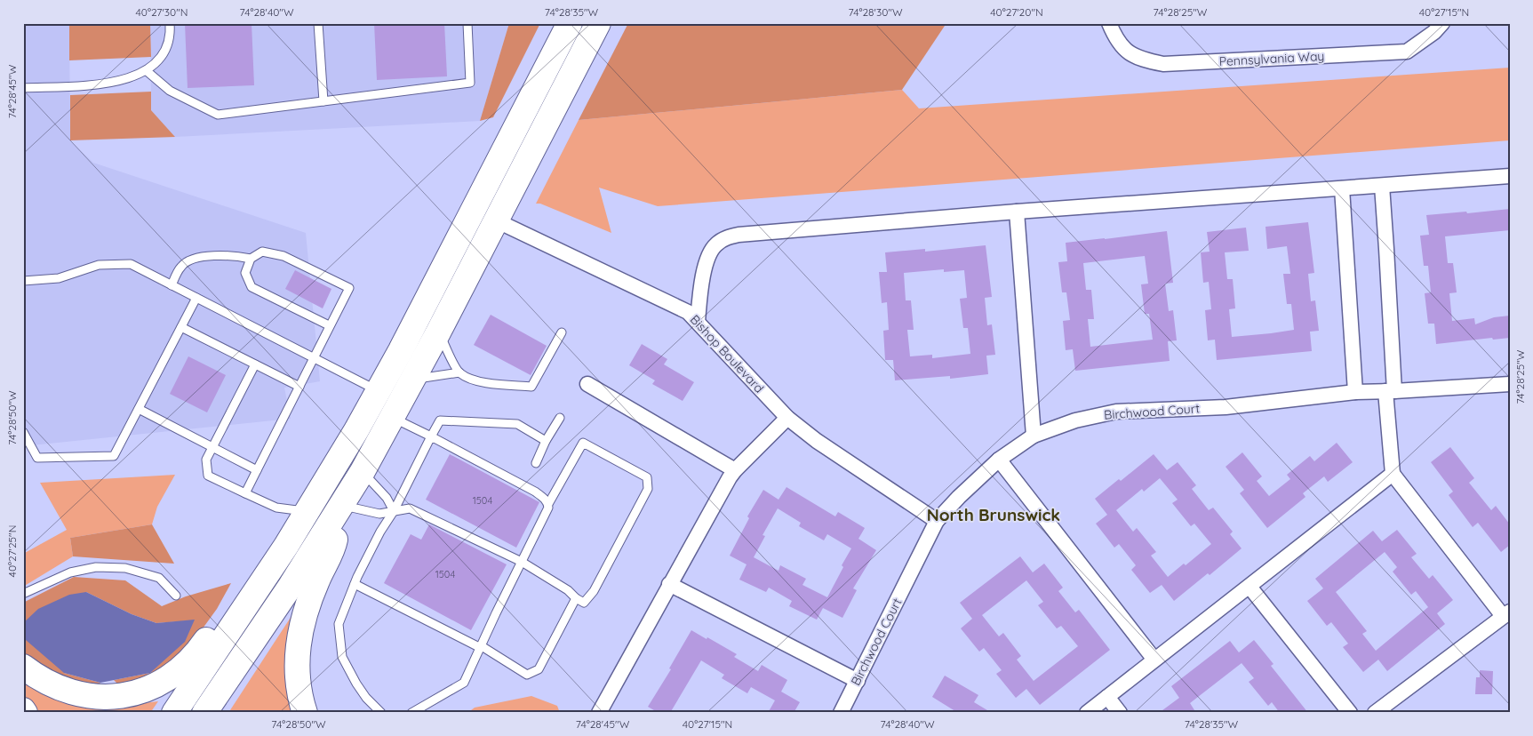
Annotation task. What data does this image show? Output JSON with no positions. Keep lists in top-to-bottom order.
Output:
{
  "streets": {
    "street": ["Pennsylvania Way", "Bishop Boulevard", "Birchwood Court"]
  },
  "crossings": [
    ["Bishop Boulevard", "Birchwood Court"]
  ],
  "districts": ["North Brunswick"],
  "house_numbers": ["1504", "1504"],
  "coordinates": [
    "40°27'30\"N",
    "74°28'40\"W",
    "74°28'35\"W",
    "74°28'30\"W",
    "40°27'20\"N",
    "74°28'25\"W",
    "40°27'15\"N",
    "74°28'45\"W",
    "74°28'50\"W",
    "40°27'25\"N"
  ]
}
